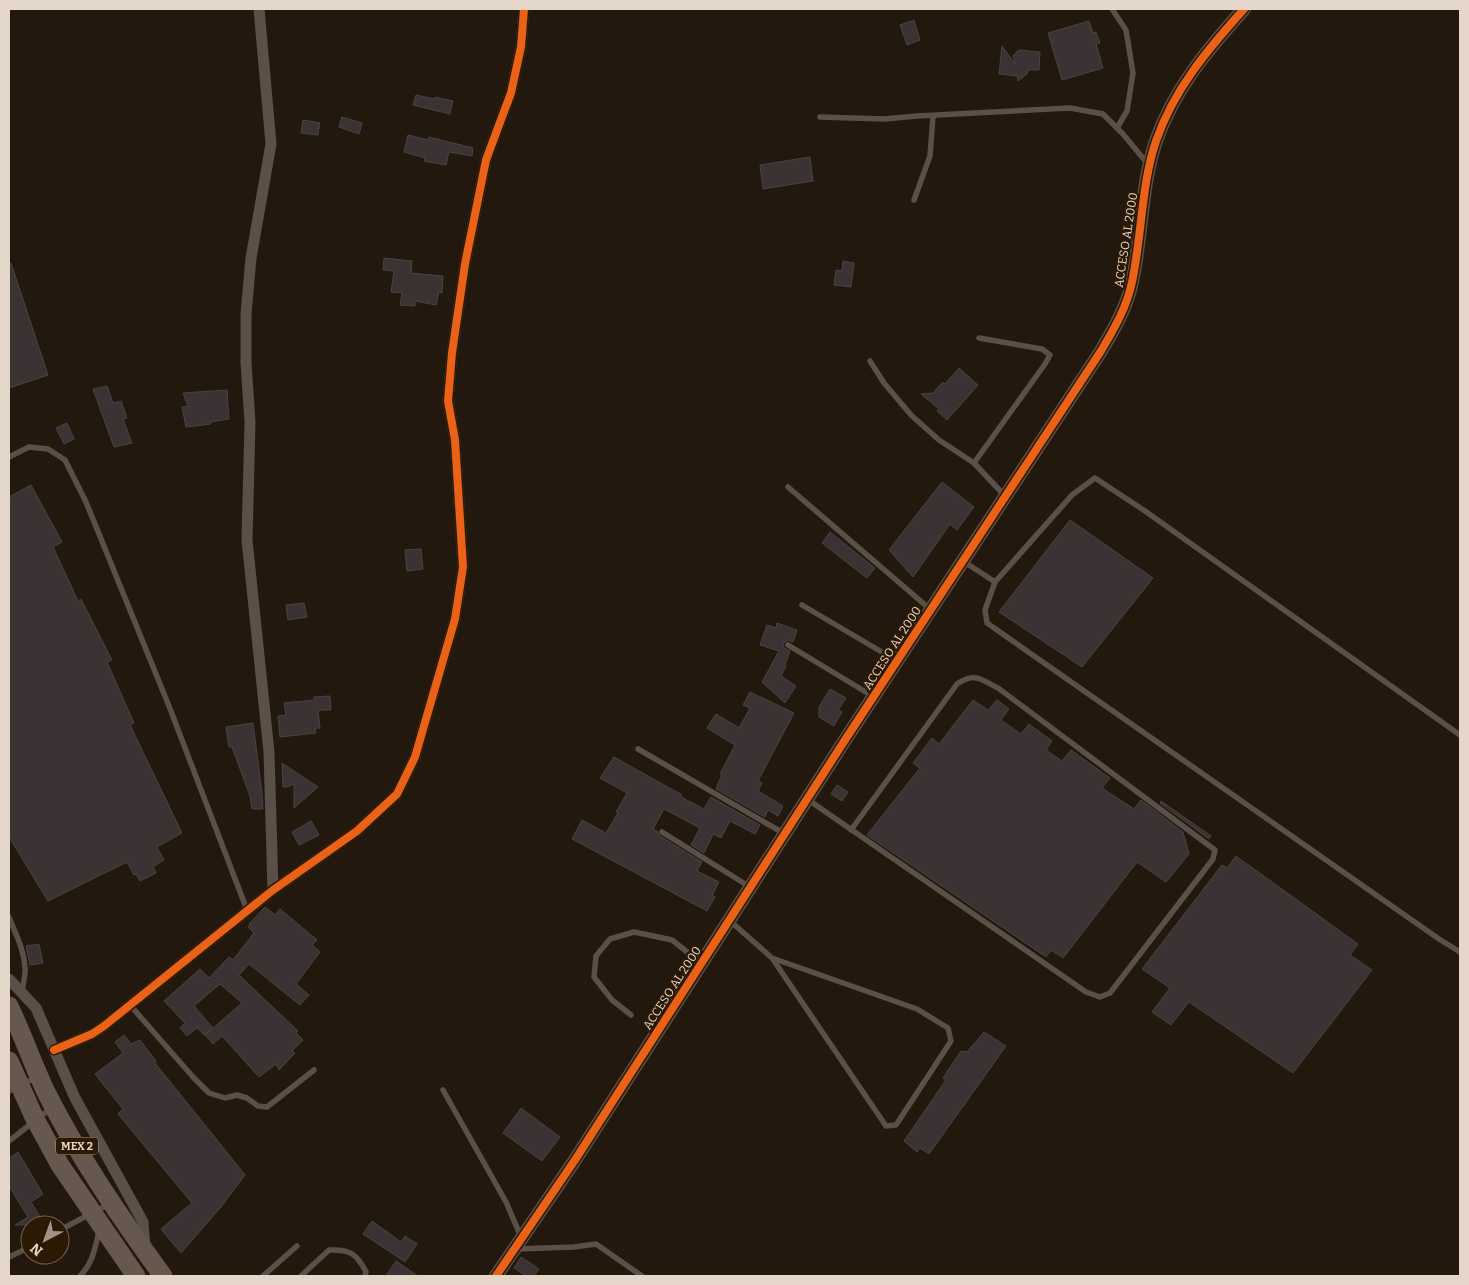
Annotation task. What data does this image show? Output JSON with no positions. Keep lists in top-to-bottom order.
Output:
{
  "streets": {
    "highway": ["MEX 2"],
    "street": ["ACCESO AL 2000"]
  },
  "north": "bottom left"
}
